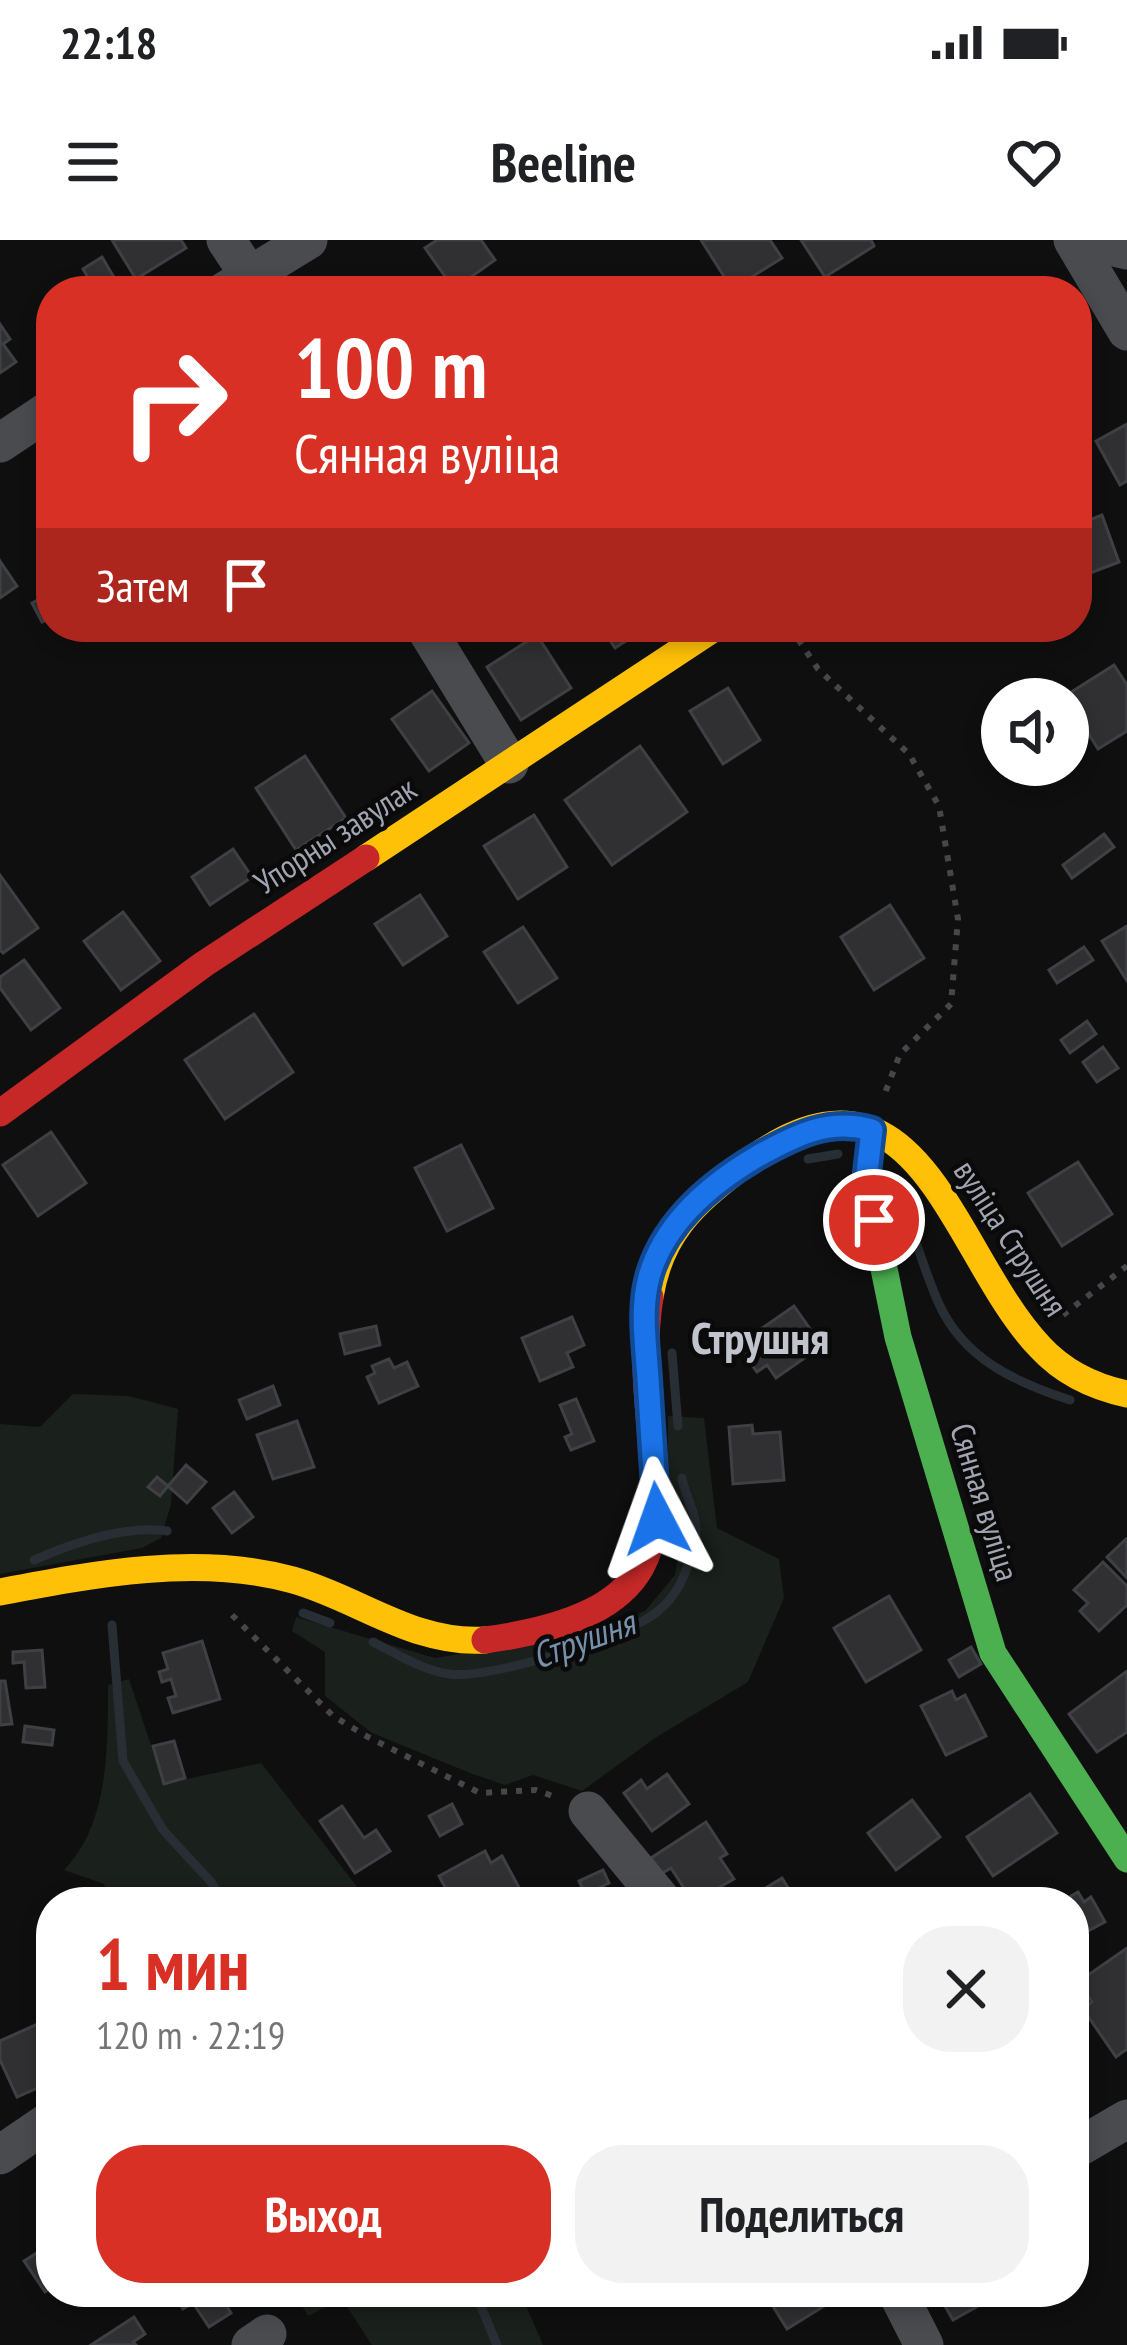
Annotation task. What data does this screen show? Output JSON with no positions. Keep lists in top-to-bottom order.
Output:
{
  "streets": {
    "street": ["Упорны завулак", "вуліца Струшня", "Сянная вуліца"]
  },
  "crossings": [
    ["вуліца Струшня", "Сянная вуліца"]
  ],
  "districts": ["Струшня"],
  "water": ["Струшня"],
  "page": {
    "status": "22:18",
    "header": "Beeline",
    "turn": ["100 m", "Сянная вуліца"],
    "then": "Затем",
    "heading": ["1 мин", "120 m · 22:19"],
    "buttons": ["Выход", "Поделиться"]
  }
}
